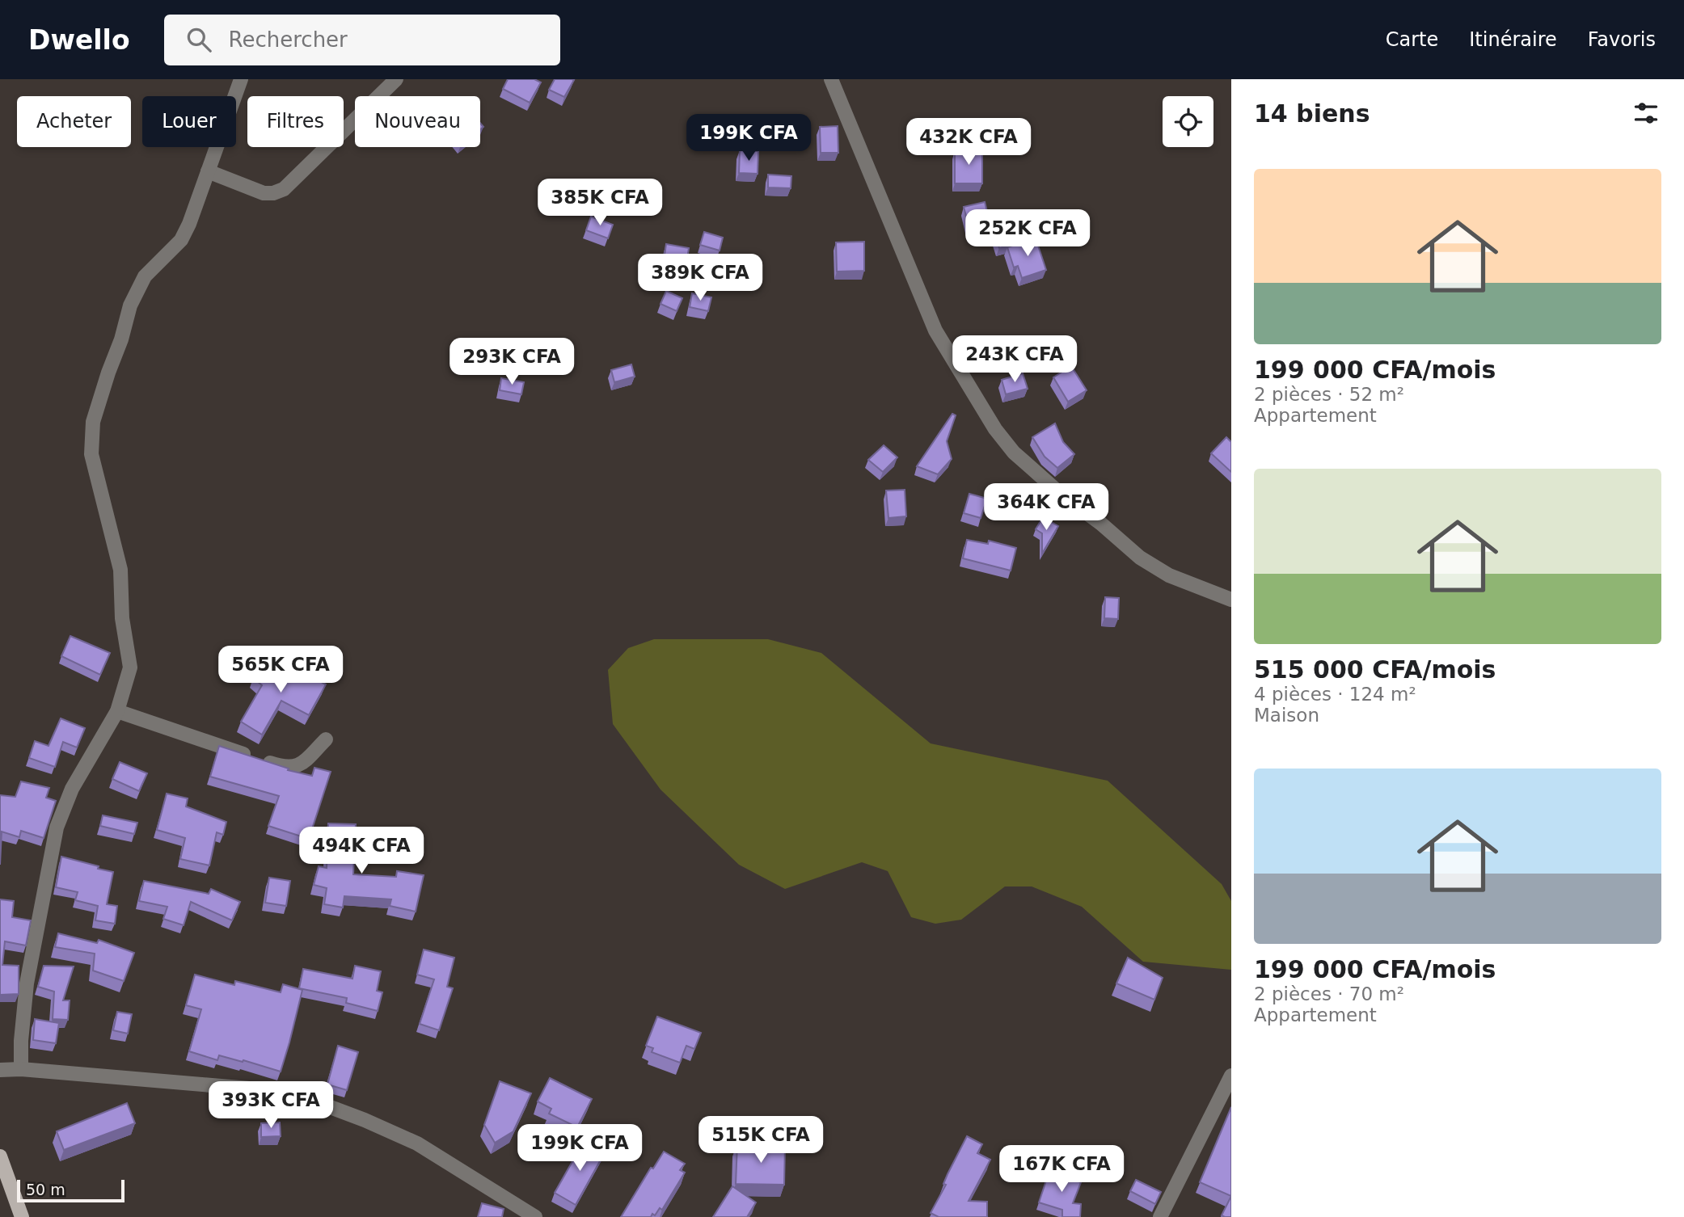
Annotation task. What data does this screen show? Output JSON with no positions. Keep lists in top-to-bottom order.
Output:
{
  "scale_bar": "50 m",
  "page": {
    "header": "Dwello",
    "search": "Rechercher",
    "nav": ["Carte", "Itinéraire", "Favoris"],
    "heading": "14 biens",
    "chip": [
      "Acheter",
      "Louer",
      "Filtres",
      "Nouveau"
    ],
    "price": [
      "199K CFA",
      "432K CFA",
      "385K CFA",
      "252K CFA",
      "389K CFA",
      "243K CFA",
      "293K CFA",
      "364K CFA",
      "565K CFA",
      "494K CFA",
      "393K CFA",
      "515K CFA",
      "199K CFA",
      "167K CFA"
    ],
    "list": [
      {
        "name": "199 000 CFA/mois",
        "note": "2 pièces · 52 m² · Appartement"
      },
      {
        "name": "515 000 CFA/mois",
        "note": "4 pièces · 124 m² · Maison"
      },
      {
        "name": "199 000 CFA/mois",
        "note": "2 pièces · 70 m² · Appartement"
      }
    ],
    "scale": "50 m"
  }
}
